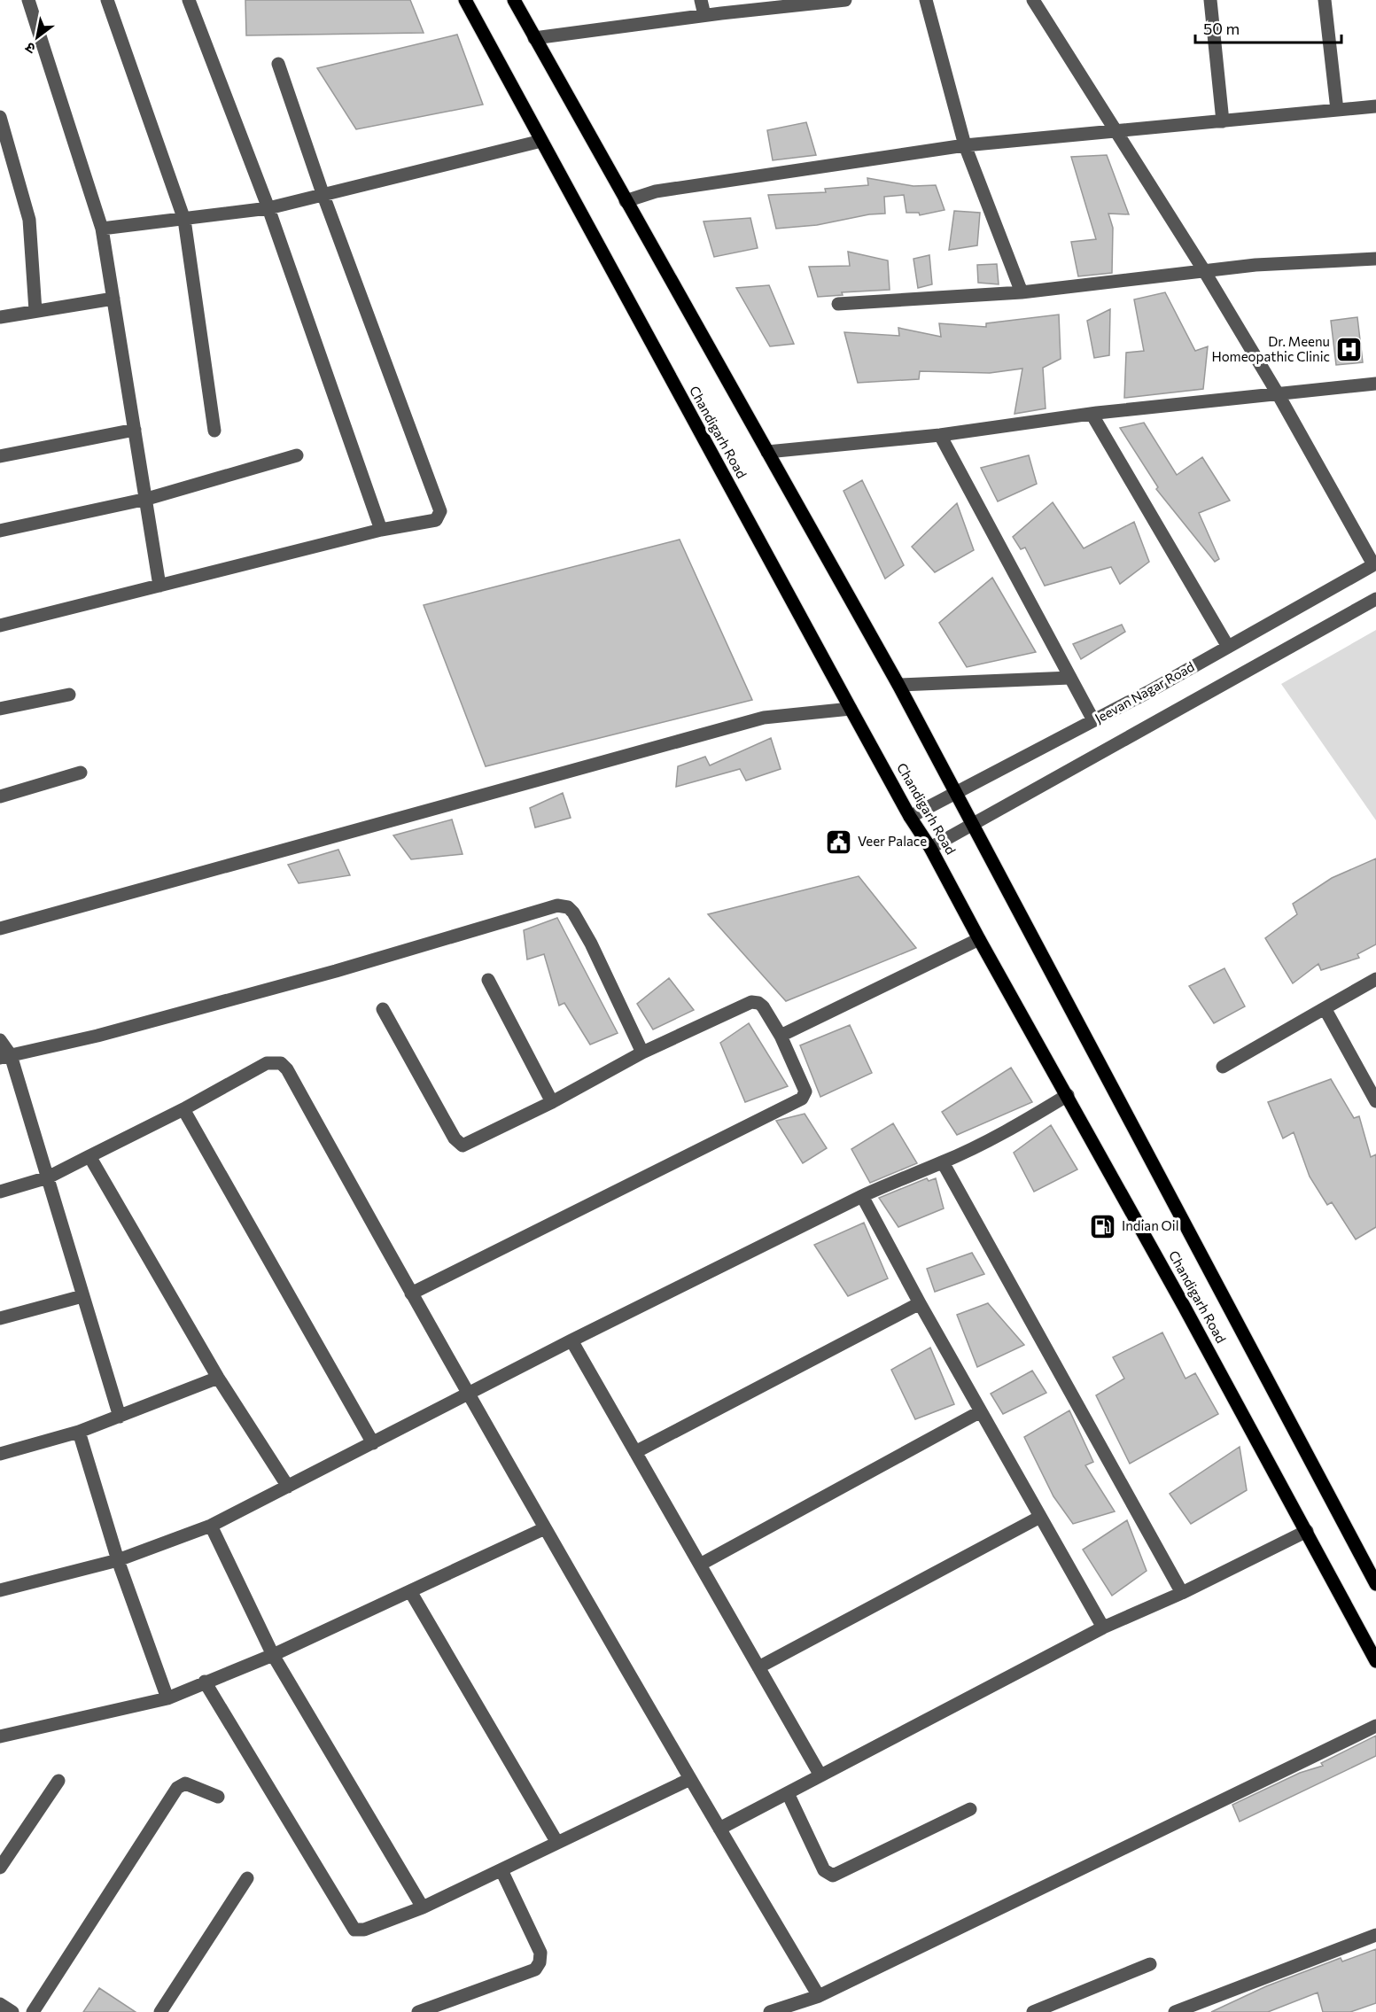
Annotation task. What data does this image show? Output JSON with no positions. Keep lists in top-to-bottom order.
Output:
{
  "streets": {
    "main road": ["Chandigarh Road"],
    "street": ["Jeevan Nagar Road"]
  },
  "crossings": [
    ["Chandigarh Road", "Jeevan Nagar Road"]
  ],
  "places": {
    "hospital": ["Dr. Meenu Homeopathic Clinic"],
    "public building": ["Veer Palace"],
    "fuel station": ["Indian Oil"]
  },
  "scale_bar": "50 m",
  "north": "bottom left"
}
